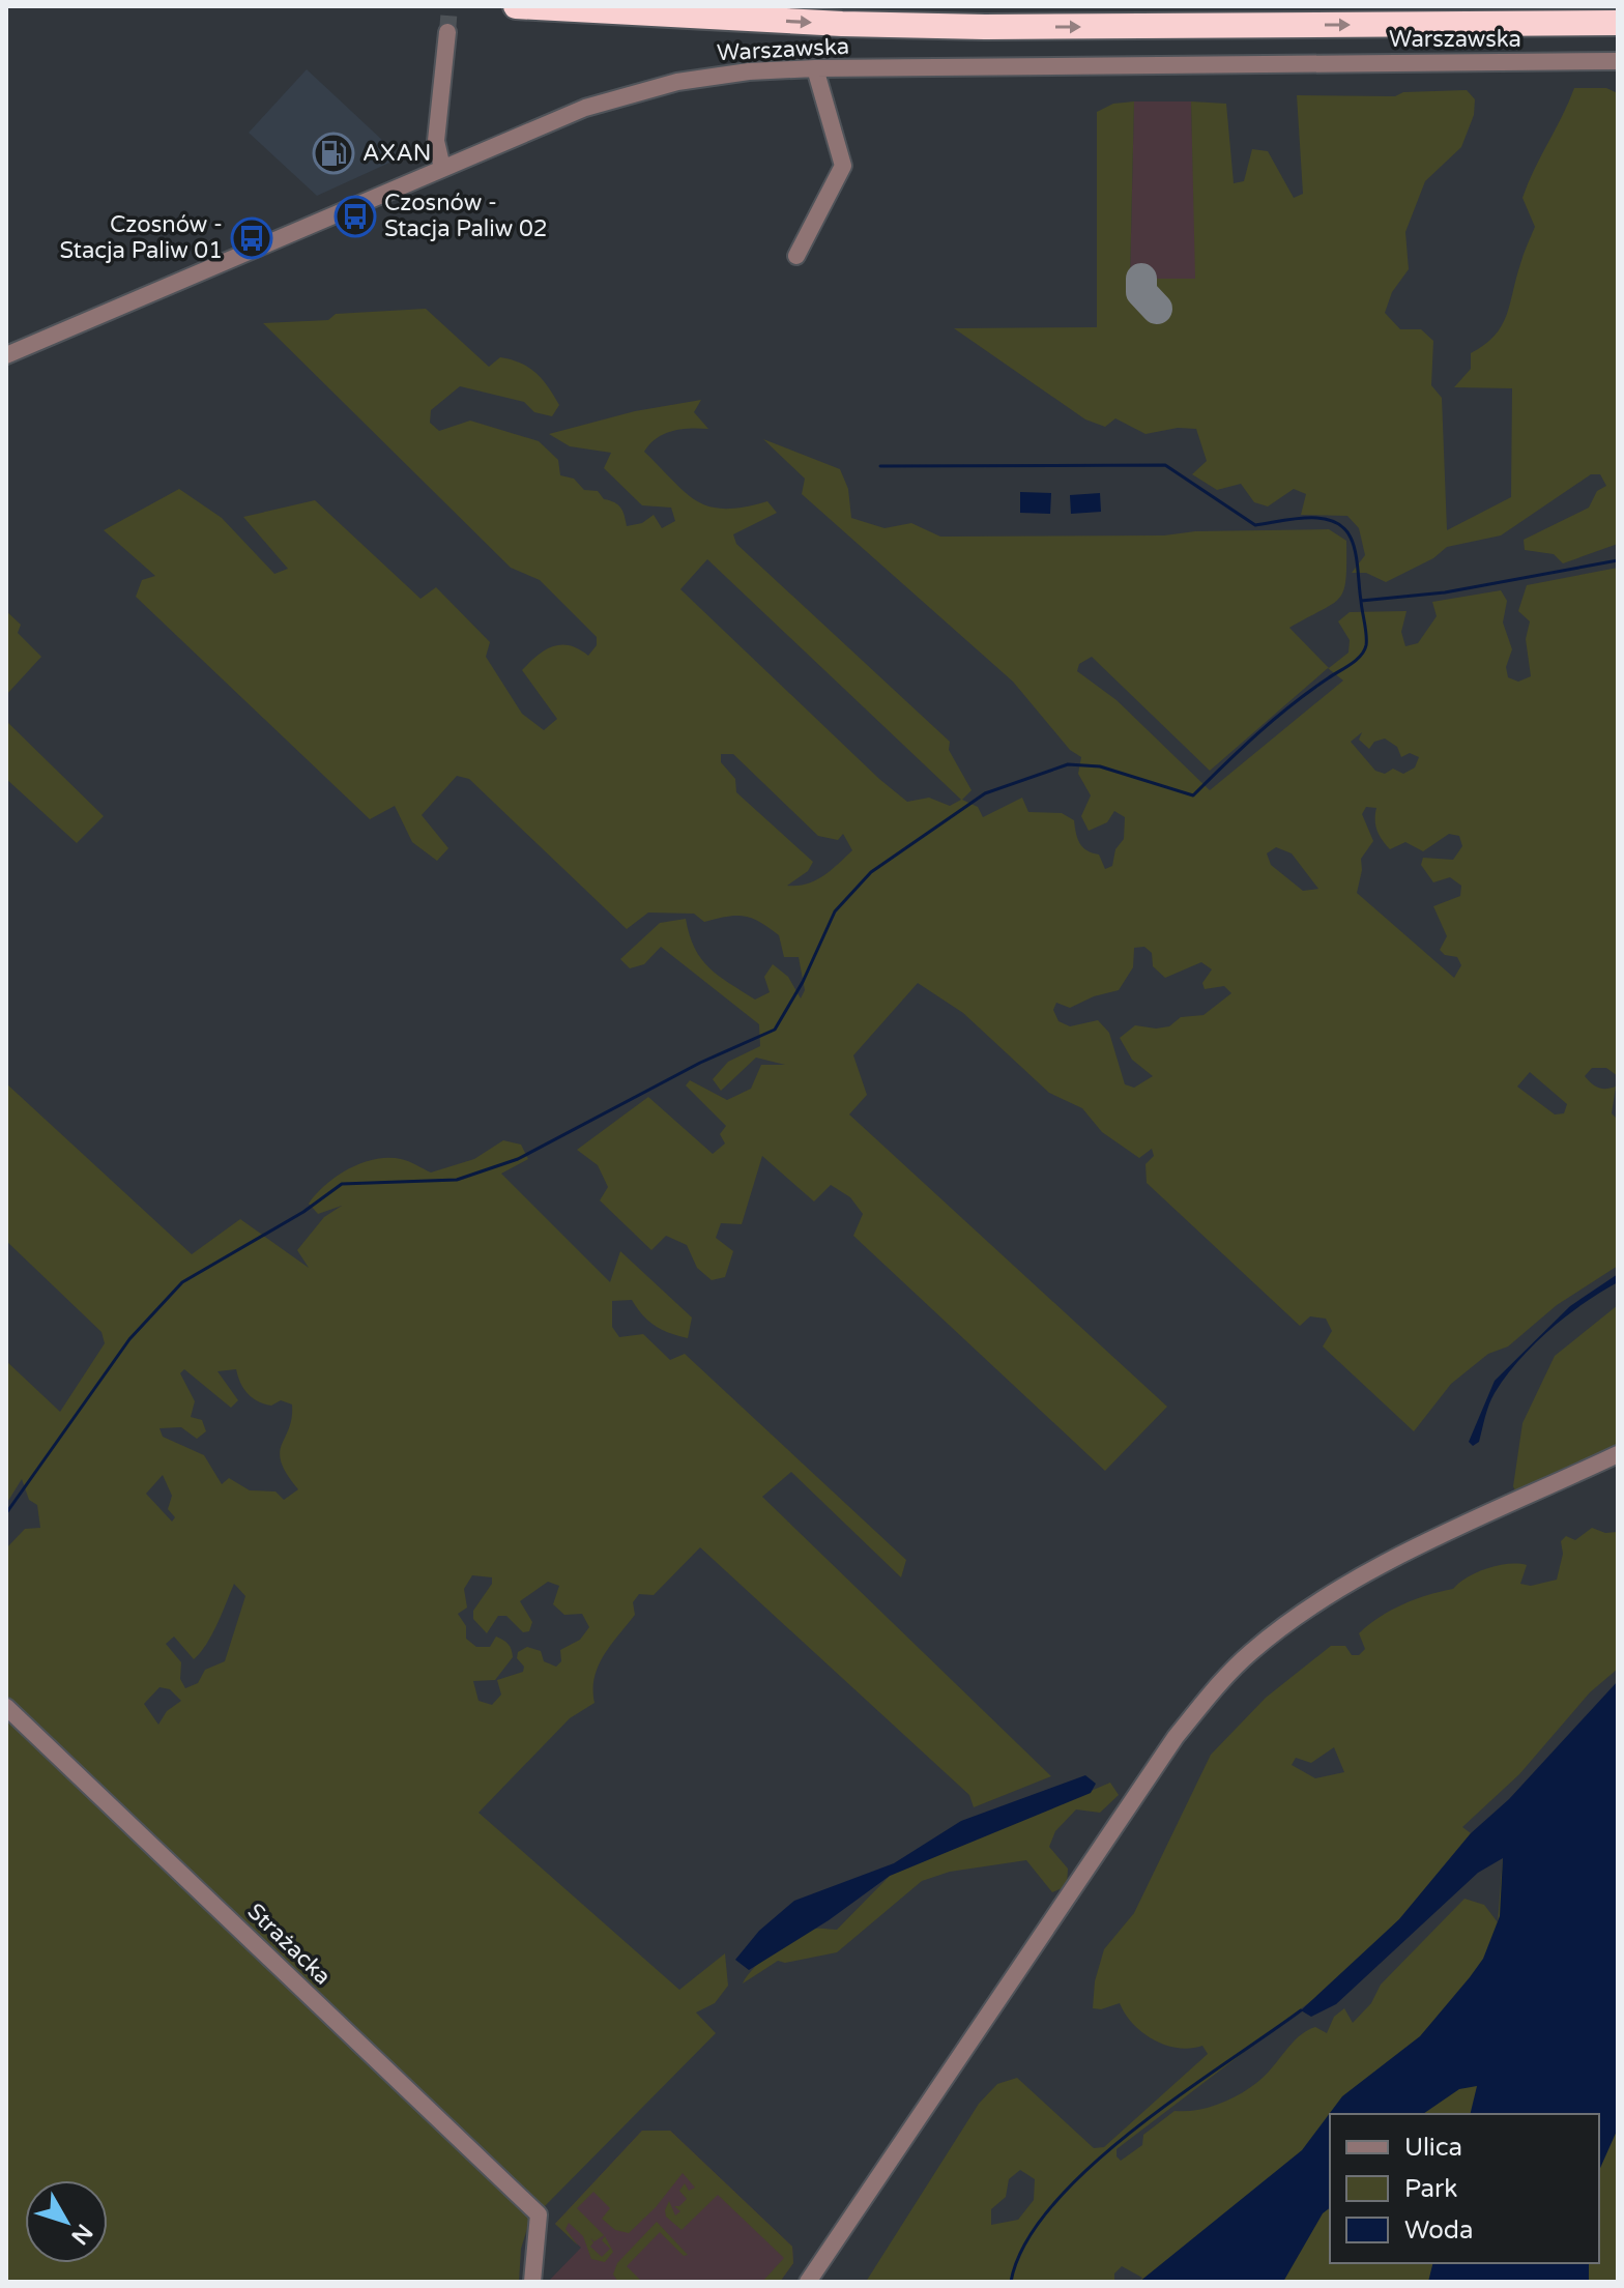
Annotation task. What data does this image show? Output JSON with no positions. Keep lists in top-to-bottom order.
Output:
{
  "streets": {
    "street": ["Warszawska", "Strażacka"]
  },
  "places": {
    "fuel station": ["AXAN"],
    "bus stop": ["Czosnów - Stacja Paliw 02", "Czosnów - Stacja Paliw 01"]
  },
  "legend": ["Ulica", "Park", "Woda"],
  "north": "bottom right"
}
